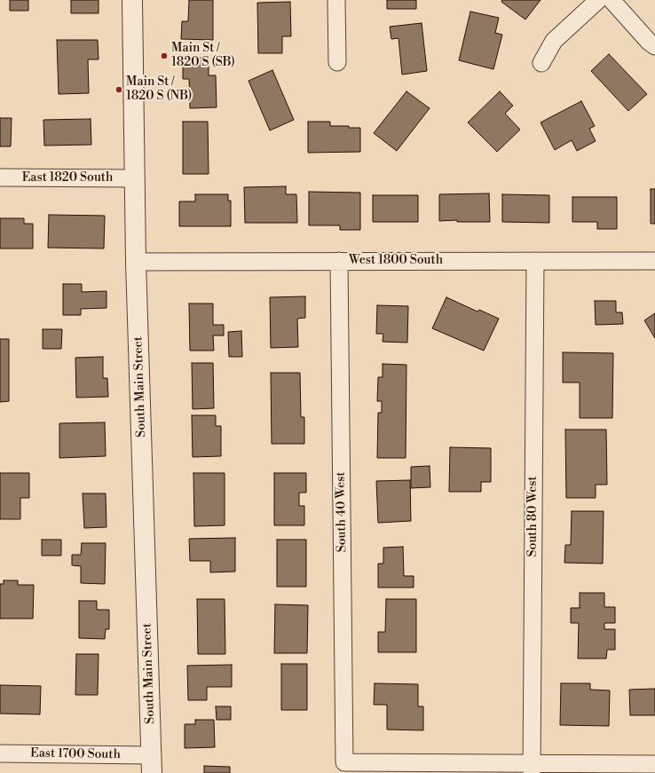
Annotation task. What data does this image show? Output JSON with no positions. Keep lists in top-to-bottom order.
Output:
{
  "streets": {
    "street": [
      "East 1820 South",
      "West 1800 South",
      "South Main Street",
      "South 40 West",
      "South 80 West",
      "East 1700 South"
    ]
  },
  "crossings": [
    ["East 1820 South", "South Main Street"],
    ["West 1800 South", "South Main Street"],
    ["West 1800 South", "South 40 West"],
    ["West 1800 South", "South 80 West"],
    ["South Main Street", "East 1700 South"],
    ["South 40 West", "South 80 West"]
  ],
  "places": ["Main St / 1820 S (SB)", "Main St / 1820 S (NB)"]
}
